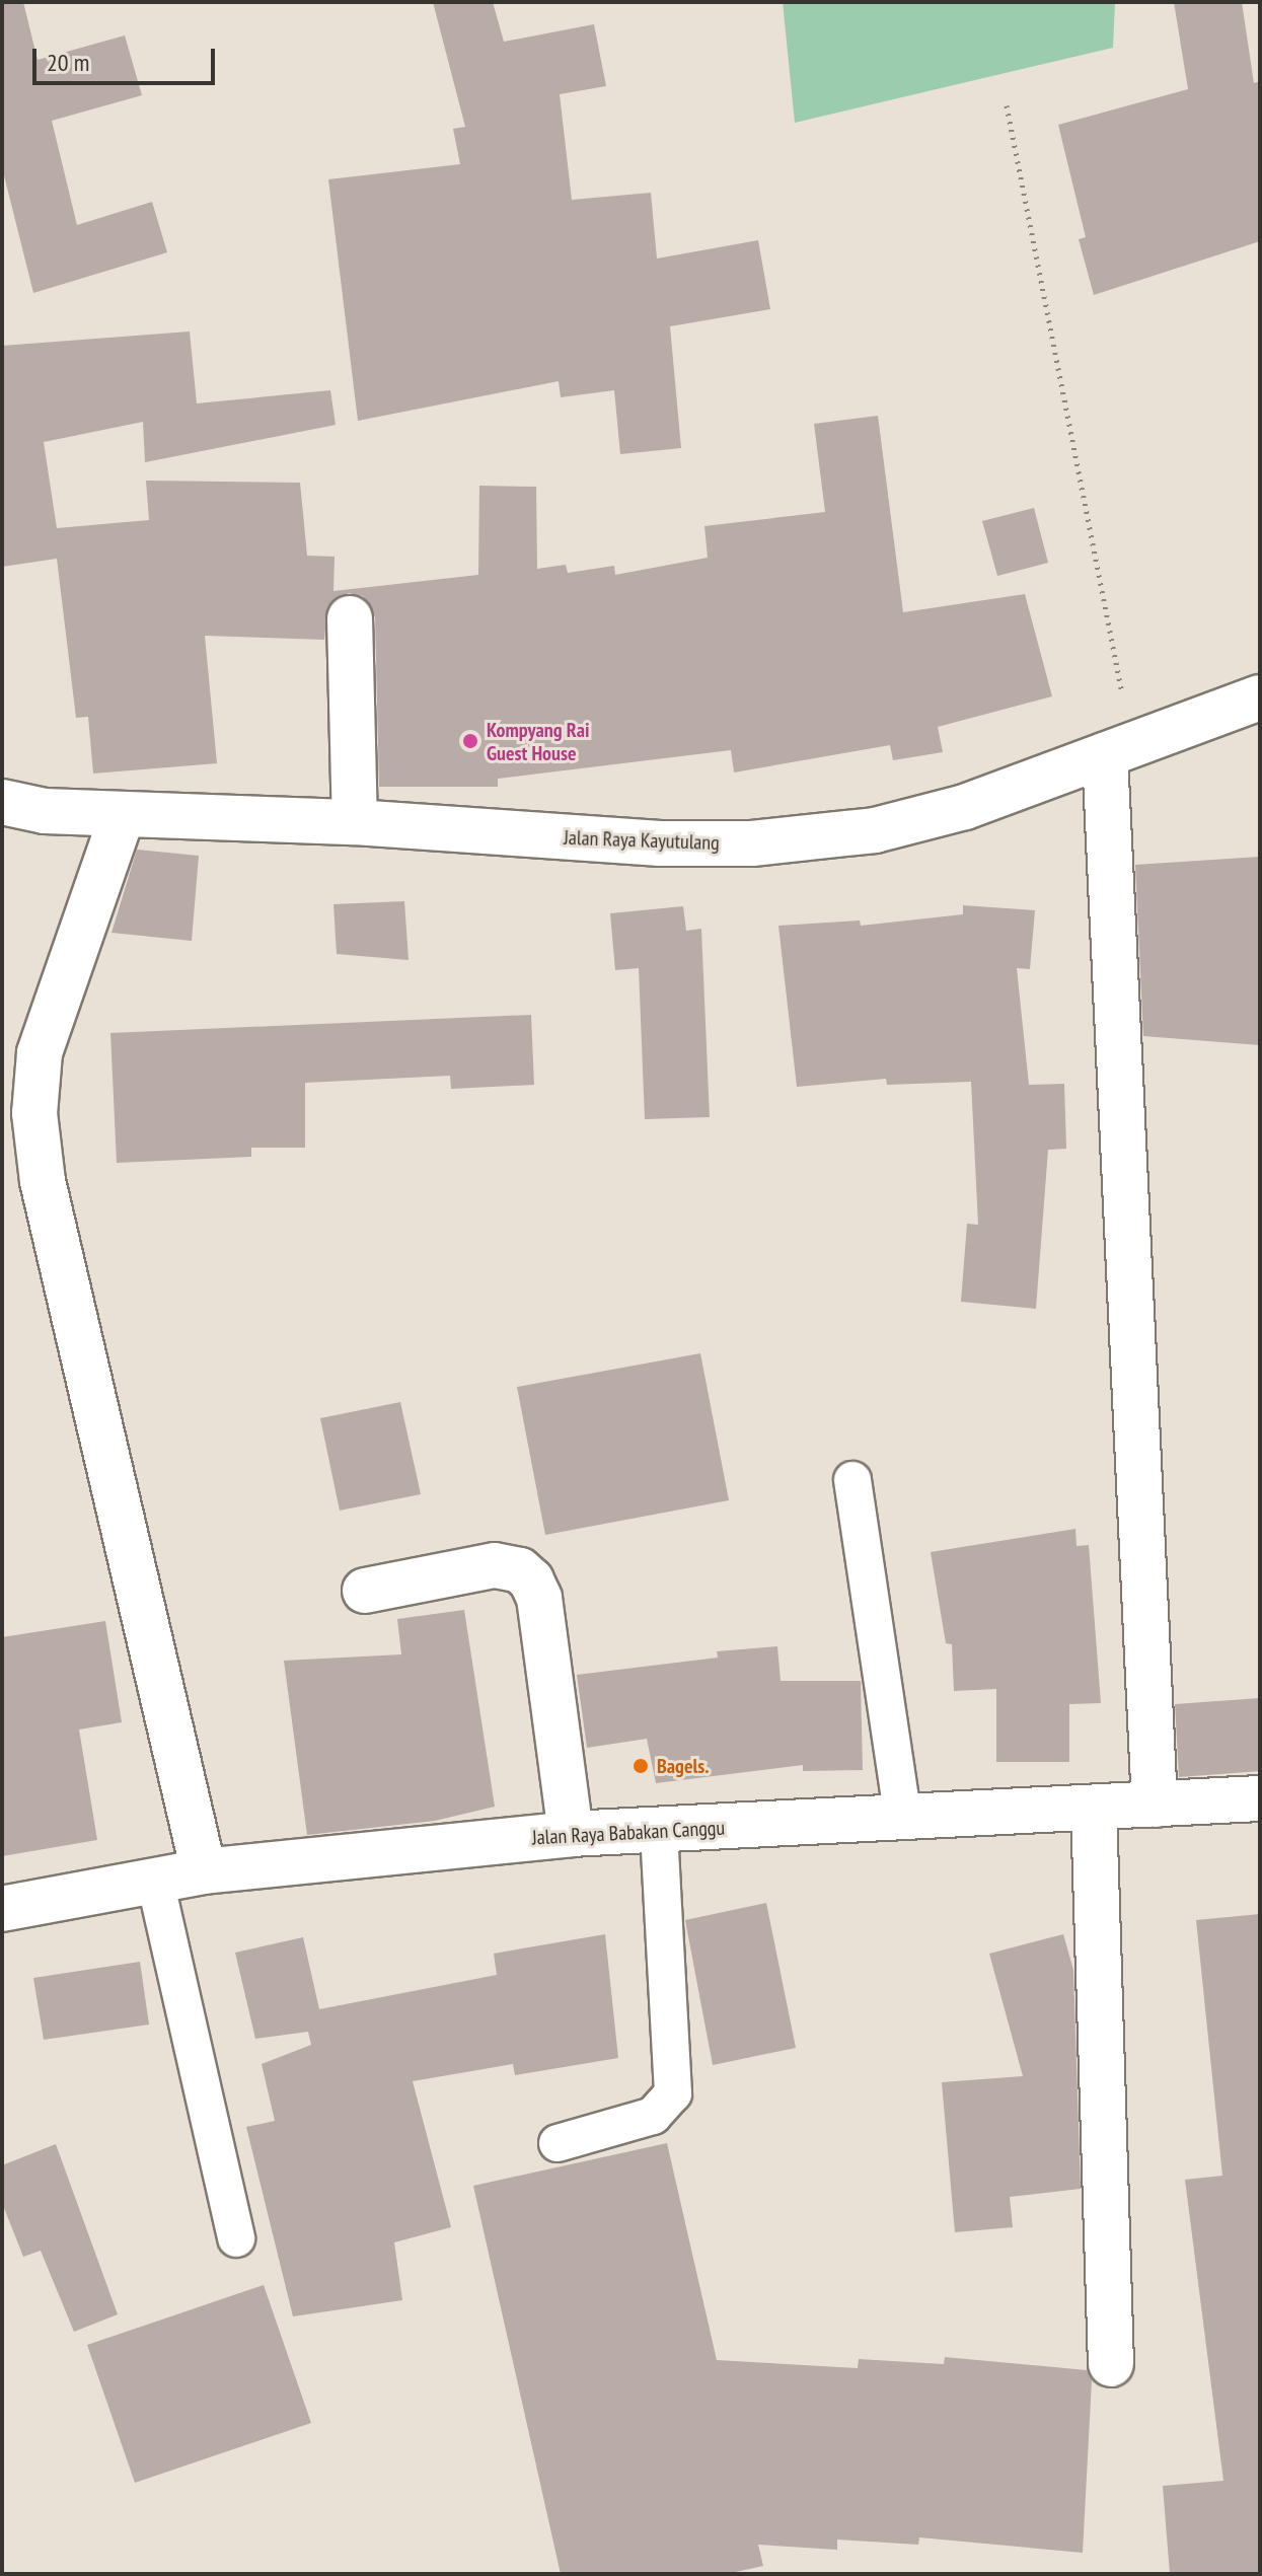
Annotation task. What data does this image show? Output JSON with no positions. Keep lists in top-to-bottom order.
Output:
{
  "streets": {
    "street": ["Jalan Raya Kayutulang", "Jalan Raya Babakan Canggu"]
  },
  "places": ["Kompyang Rai Guest House", "Bagels."],
  "scale_bar": "20 m"
}
